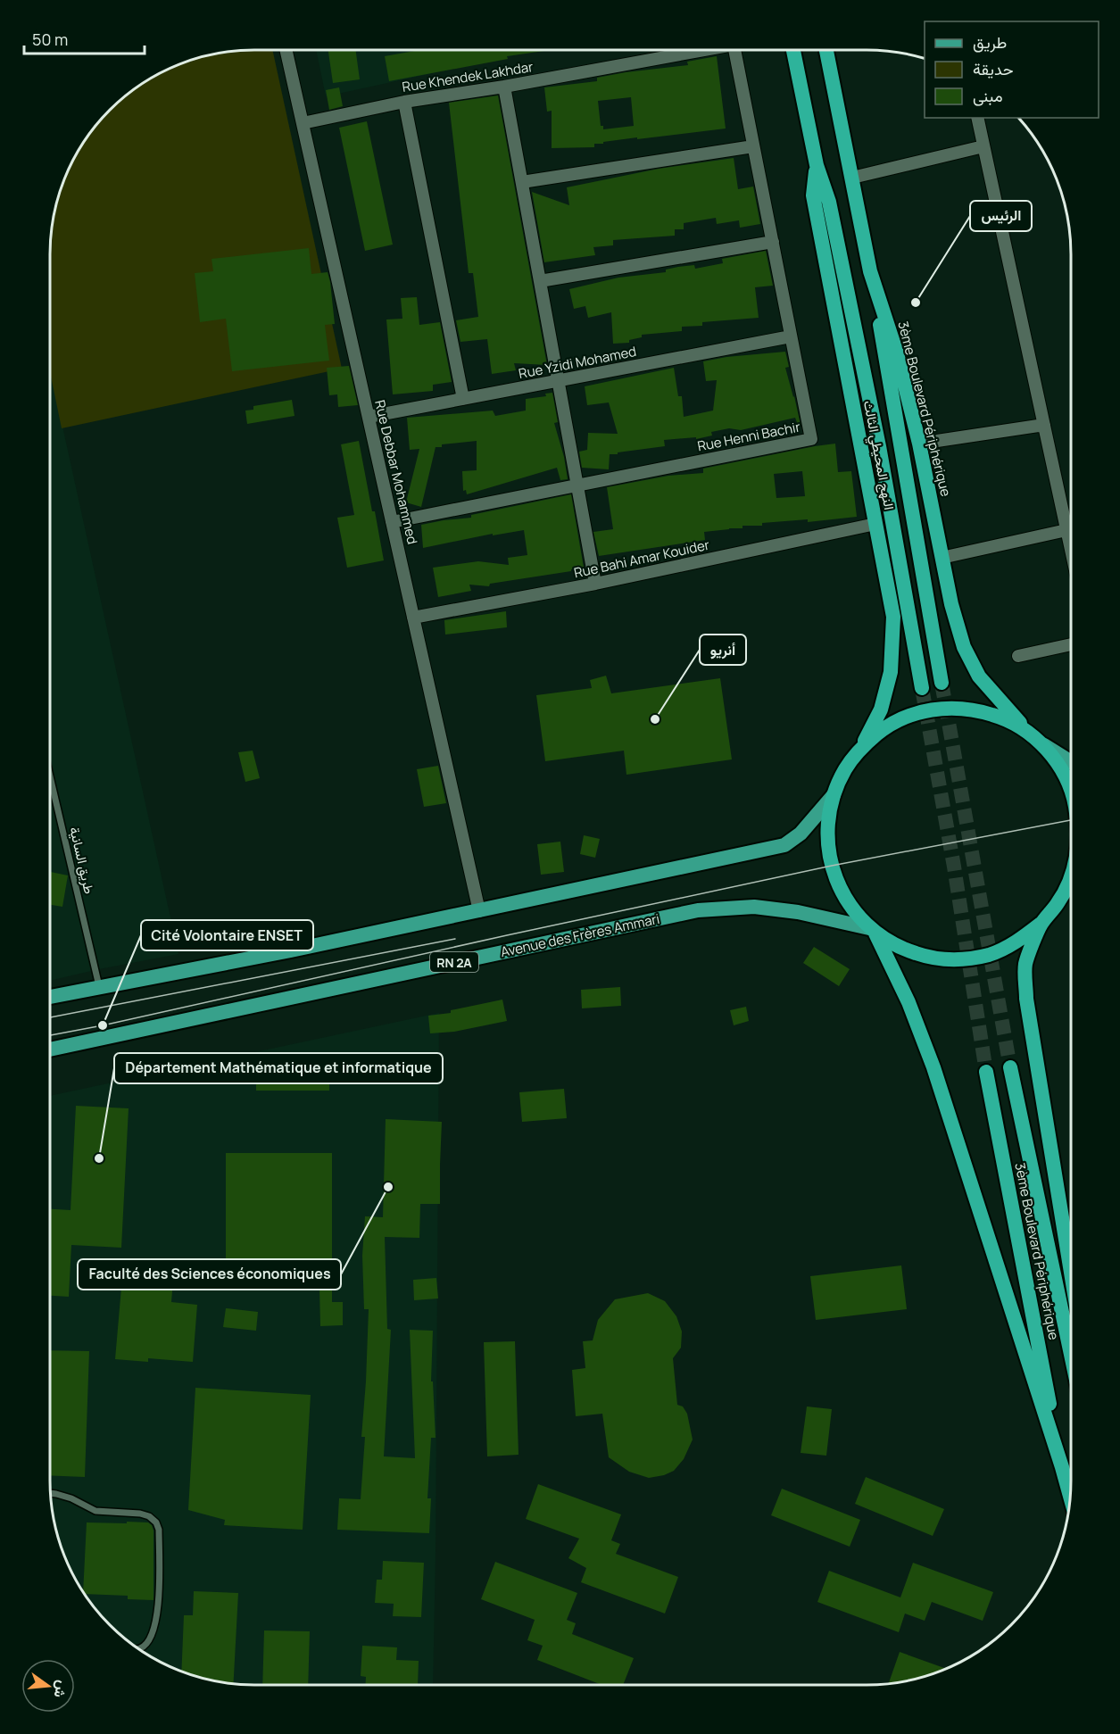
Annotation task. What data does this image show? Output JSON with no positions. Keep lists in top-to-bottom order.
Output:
{
  "streets": {
    "highway": ["3ème Boulevard Périphérique", "النهج المحيطي الثالث"],
    "main road": ["Avenue des Frères Ammari", "RN 2A"],
    "street": [
      "Rue Khendek Lakhdar",
      "Rue Yzidi Mohamed",
      "Rue Henni Bachir",
      "Rue Debbar Mohammed",
      "Rue Bahi Amar Kouider"
    ],
    "lane": ["طريق السانية"]
  },
  "crossings": [
    ["Rue Khendek Lakhdar", "Rue Debbar Mohammed"],
    ["Rue Yzidi Mohamed", "Rue Henni Bachir"],
    ["Rue Yzidi Mohamed", "Rue Debbar Mohammed"],
    ["3ème Boulevard Périphérique", "النهج المحيطي الثالث"],
    ["Rue Henni Bachir", "Rue Debbar Mohammed"],
    ["النهج المحيطي الثالث", "Rue Bahi Amar Kouider"],
    ["Rue Debbar Mohammed", "Rue Bahi Amar Kouider"]
  ],
  "places": [
    "الرئيس",
    "أنريو",
    "Cité Volontaire ENSET",
    "Département Mathématique et informatique",
    "Faculté des Sciences économiques"
  ],
  "legend": ["طريق", "حديقة", "مبنى"],
  "scale_bar": "50 m",
  "north": "right"
}
